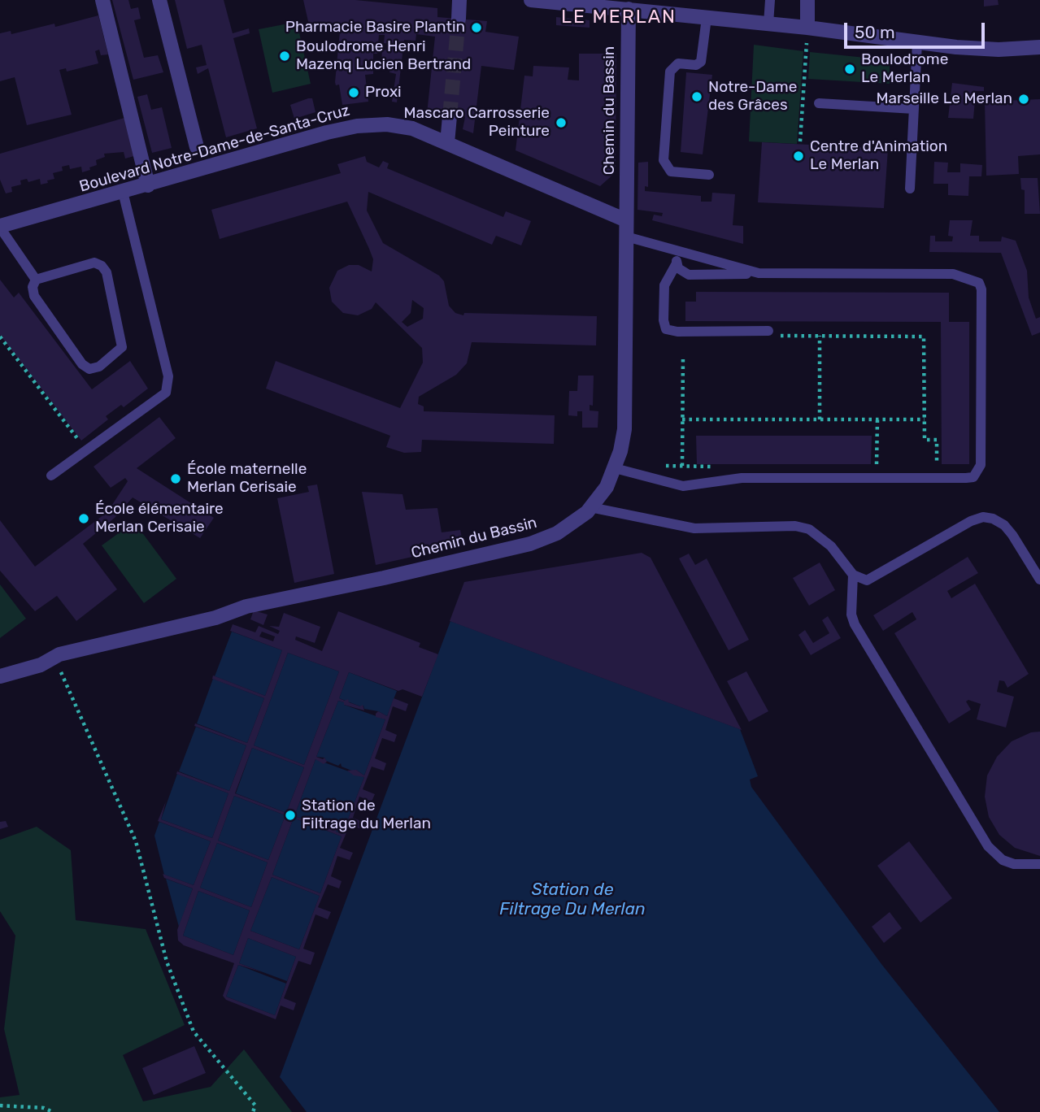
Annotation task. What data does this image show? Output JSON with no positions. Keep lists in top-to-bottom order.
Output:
{
  "streets": {
    "street": ["Chemin du Bassin", "Boulevard Notre-Dame-de-Santa-Cruz"]
  },
  "crossings": [
    ["Chemin du Bassin", "Boulevard Notre-Dame-de-Santa-Cruz"]
  ],
  "districts": ["LE MERLAN"],
  "water": ["Station de Filtrage Du Merlan"],
  "places": [
    "Pharmacie Basire Plantin",
    "Boulodrome Henri Mazenq Lucien Bertrand",
    "Boulodrome Le Merlan",
    "Proxi",
    "Notre-Dame des Grâces",
    "Marseille Le Merlan",
    "Mascaro Carrosserie Peinture",
    "Centre d'Animation Le Merlan",
    "École maternelle Merlan Cerisaie",
    "École élémentaire Merlan Cerisaie",
    "Station de Filtrage du Merlan"
  ],
  "scale_bar": "50 m"
}
